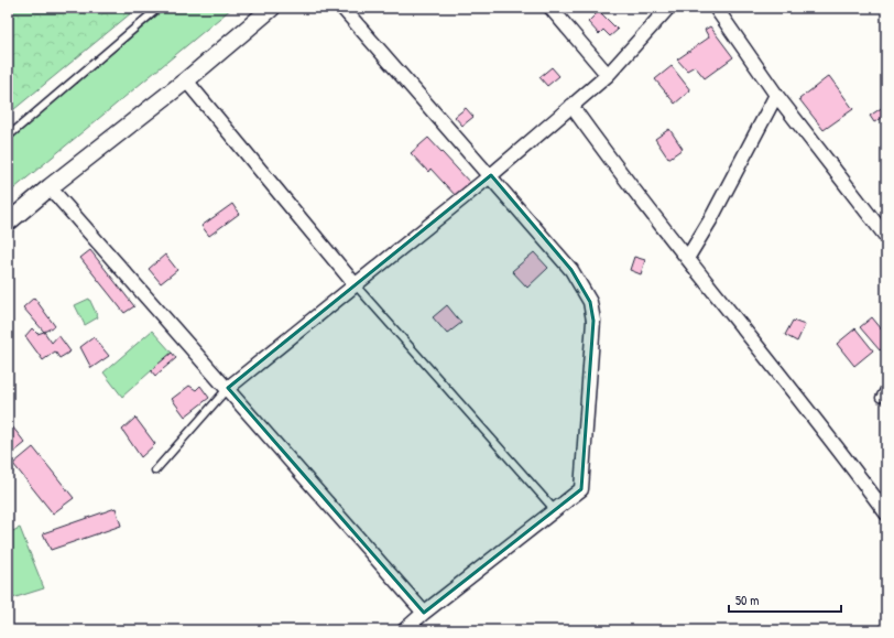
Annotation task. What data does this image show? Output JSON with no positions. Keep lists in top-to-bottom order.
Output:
{
  "scale_bar": "50 m"
}
